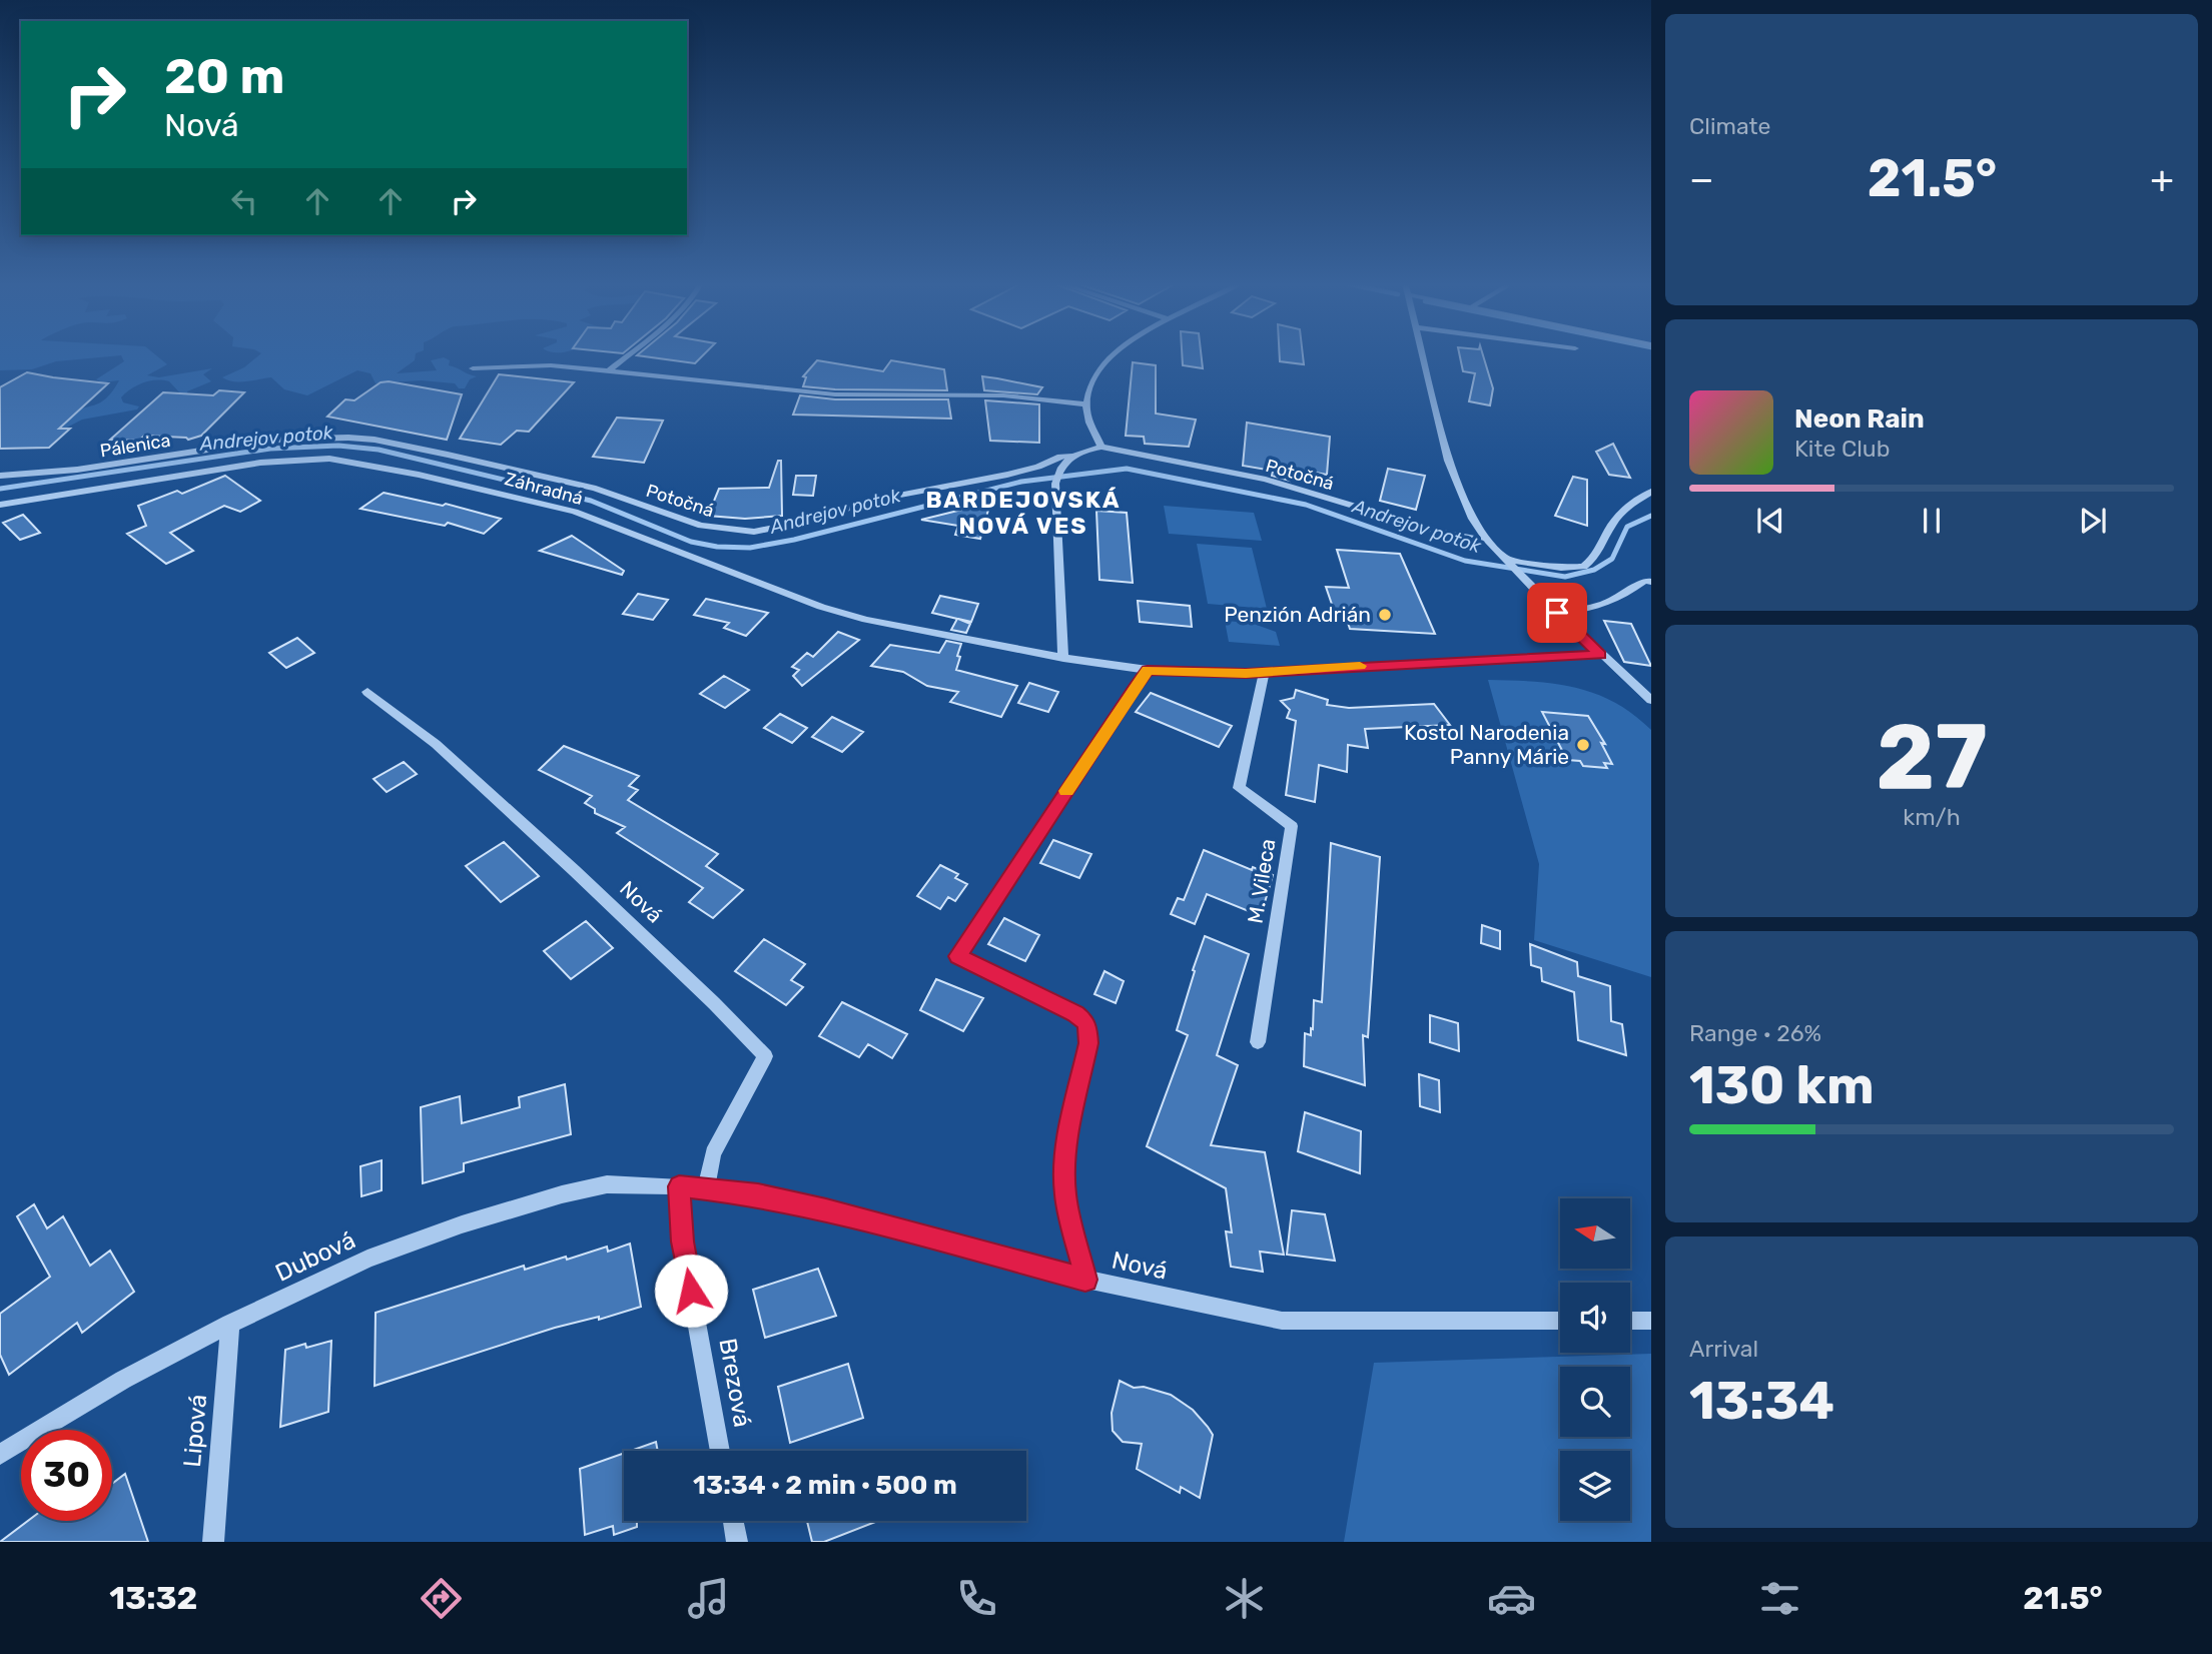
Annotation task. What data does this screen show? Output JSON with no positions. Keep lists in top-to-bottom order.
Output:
{
  "streets": {
    "street": [
      "Pálenica",
      "Potočná",
      "Záhradná",
      "M. Vileca",
      "Nová",
      "Dubová",
      "Brezová",
      "Lipová"
    ]
  },
  "crossings": [
    ["Pálenica", "Potočná"],
    ["Záhradná", "M. Vileca"],
    ["Nová", "Dubová"],
    ["Nová", "Brezová"],
    ["Dubová", "Brezová"],
    ["Dubová", "Lipová"]
  ],
  "districts": ["BARDEJOVSKÁ NOVÁ VES"],
  "water": ["Andrejov potok"],
  "places": ["Penzión Adrián", "Kostol Narodenia Panny Márie"],
  "north": "left",
  "page": {
    "tile": [
      "Climate",
      ["27", "km/h"],
      ["Range · 26%", "130 km"],
      ["Arrival", "13:34"]
    ],
    "turn": ["20 m", "Nová"],
    "heat": ["−", "21.5°", "+"],
    "song": ["Neon Rain", "Kite Club"],
    "limit": "30",
    "trip": "13:34 · 2 min · 500 m",
    "tabs": ["13:32", "21.5°"]
  }
}
